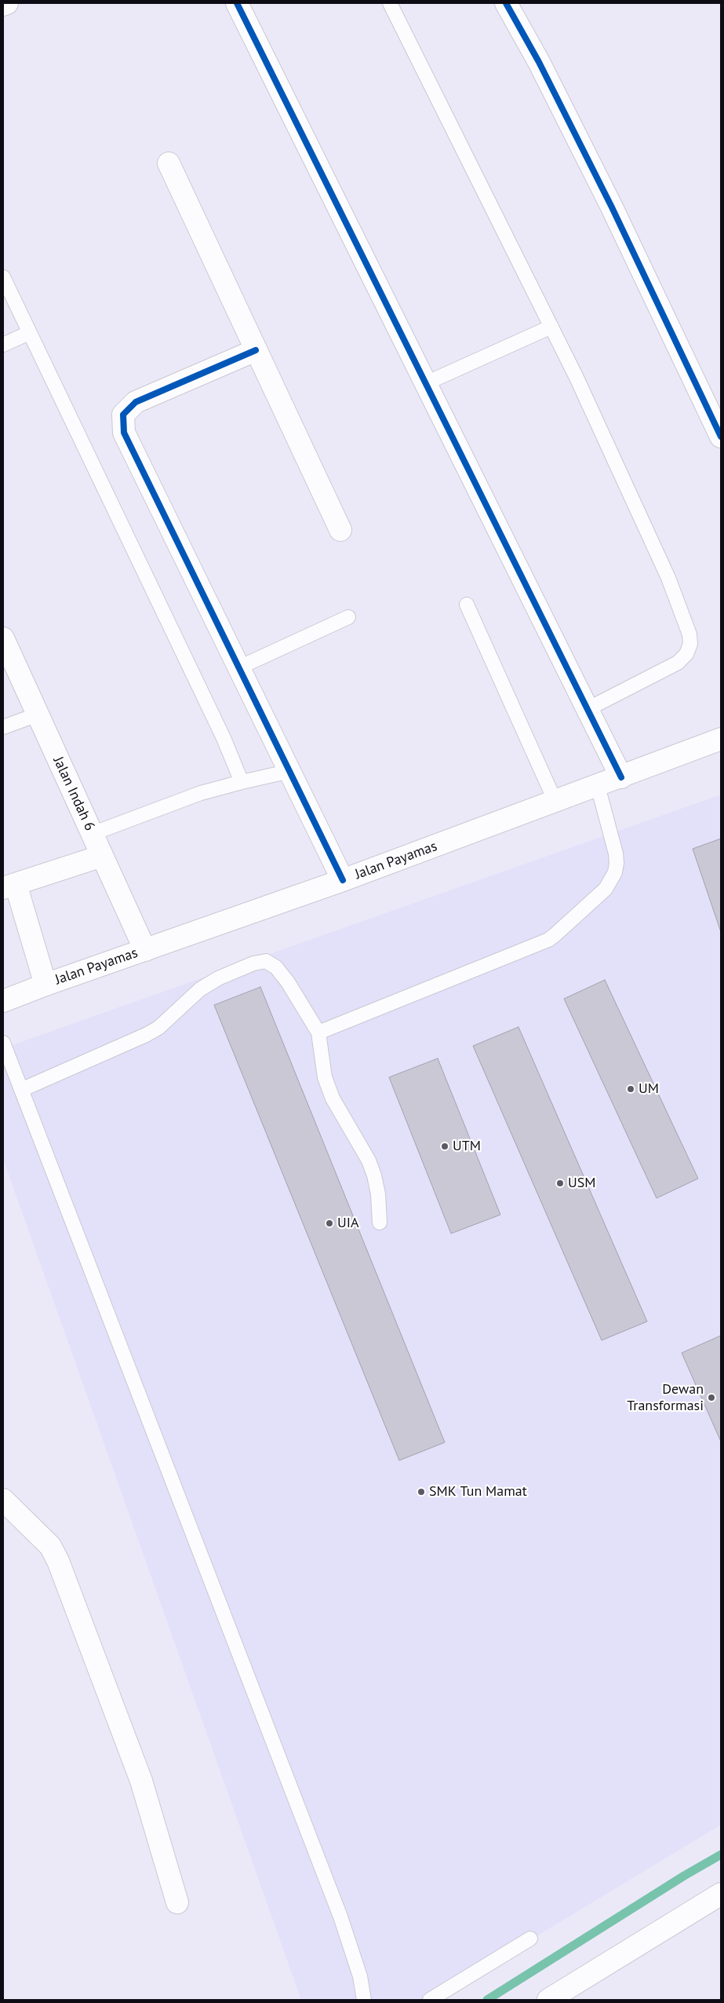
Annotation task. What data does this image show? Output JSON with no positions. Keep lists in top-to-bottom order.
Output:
{
  "streets": {
    "main road": ["Jalan Indah 6", "Jalan Payamas"]
  },
  "crossings": [
    ["Jalan Indah 6", "Jalan Payamas"]
  ],
  "places": [
    "UM",
    "UTM",
    "USM",
    "UIA",
    "Dewan Transformasi",
    "SMK Tun Mamat"
  ]
}
